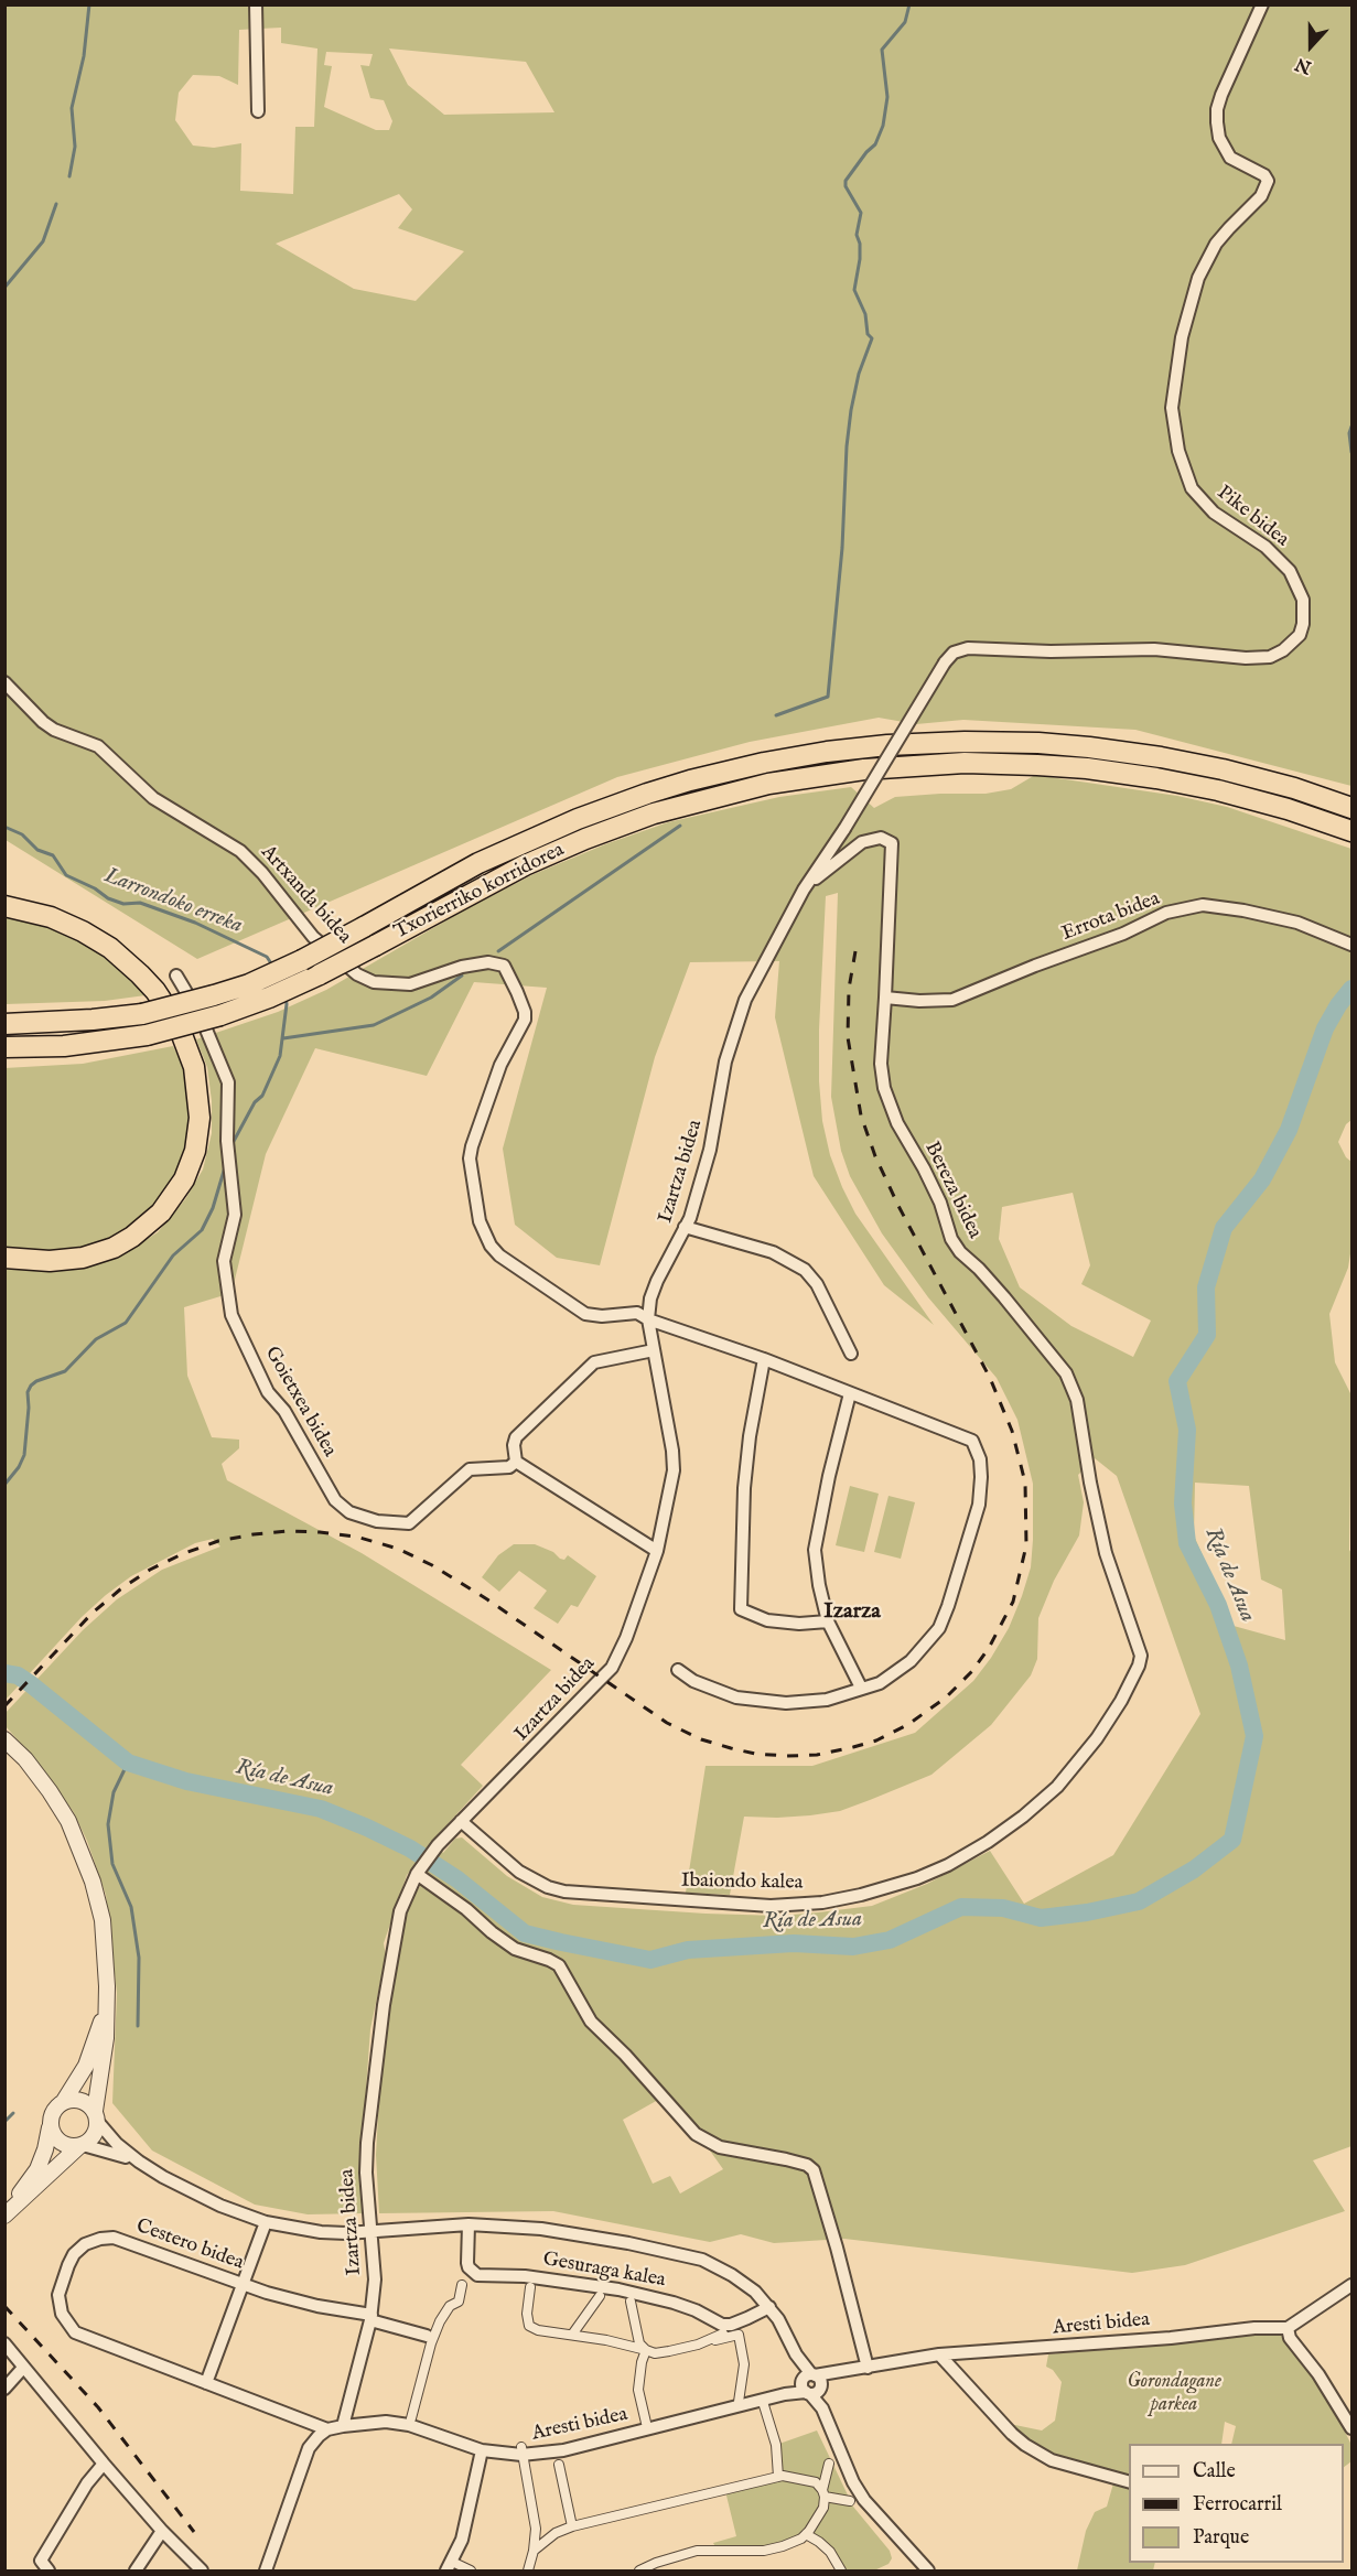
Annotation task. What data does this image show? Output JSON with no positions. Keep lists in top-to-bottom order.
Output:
{
  "streets": {
    "highway": ["Txorierriko korridorea"],
    "street": [
      "Pike bidea",
      "Artxanda bidea",
      "Errota bidea",
      "Izartza bidea",
      "Bereza bidea",
      "Goietxea bidea",
      "Ibaiondo kalea",
      "Cestero bidea",
      "Gesuraga kalea",
      "Aresti bidea"
    ]
  },
  "crossings": [
    ["Pike bidea", "Izartza bidea"],
    ["Artxanda bidea", "Izartza bidea"],
    ["Errota bidea", "Bereza bidea"],
    ["Izartza bidea", "Bereza bidea"],
    ["Izartza bidea", "Ibaiondo kalea"],
    ["Izartza bidea", "Cestero bidea"],
    ["Izartza bidea", "Aresti bidea"],
    ["Bereza bidea", "Ibaiondo kalea"]
  ],
  "districts": ["Izarza"],
  "water": ["Larrondoko erreka", "Ría de Asua"],
  "parks": ["Gorondagane parkea"],
  "legend": ["Calle", "Ferrocarril", "Parque"],
  "north": "bottom"
}
